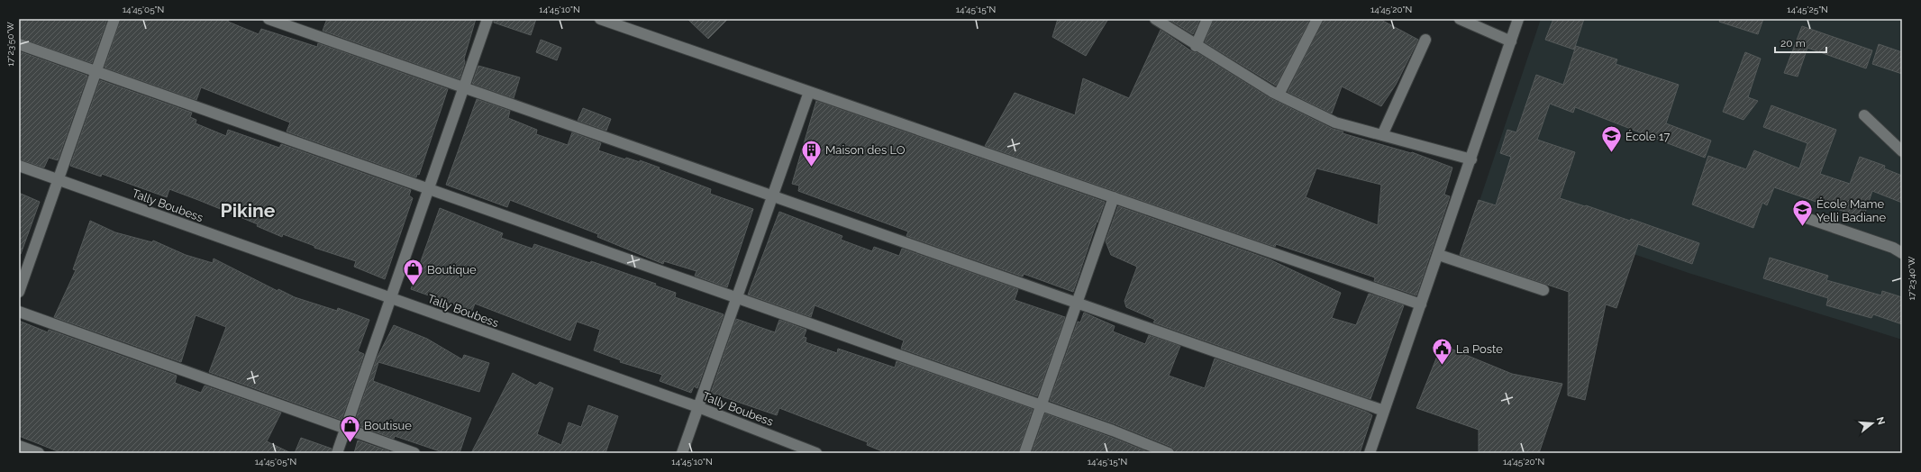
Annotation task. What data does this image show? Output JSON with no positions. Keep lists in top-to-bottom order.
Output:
{
  "streets": {
    "street": ["Tally Boubess"]
  },
  "districts": ["Pikine"],
  "places": {
    "school or university": ["École 17", "École Mame Yelli Badiane"],
    "building": ["Maison des LO"],
    "shop": ["Boutique", "Boutisue"],
    "public building": ["La Poste"]
  },
  "scale_bar": "20 m",
  "north": "right",
  "coordinates": [
    "14°45'05\"N",
    "14°45'10\"N",
    "14°45'15\"N",
    "14°45'20\"N",
    "14°45'25\"N",
    "17°23'50\"W",
    "17°23'40\"W"
  ]
}
